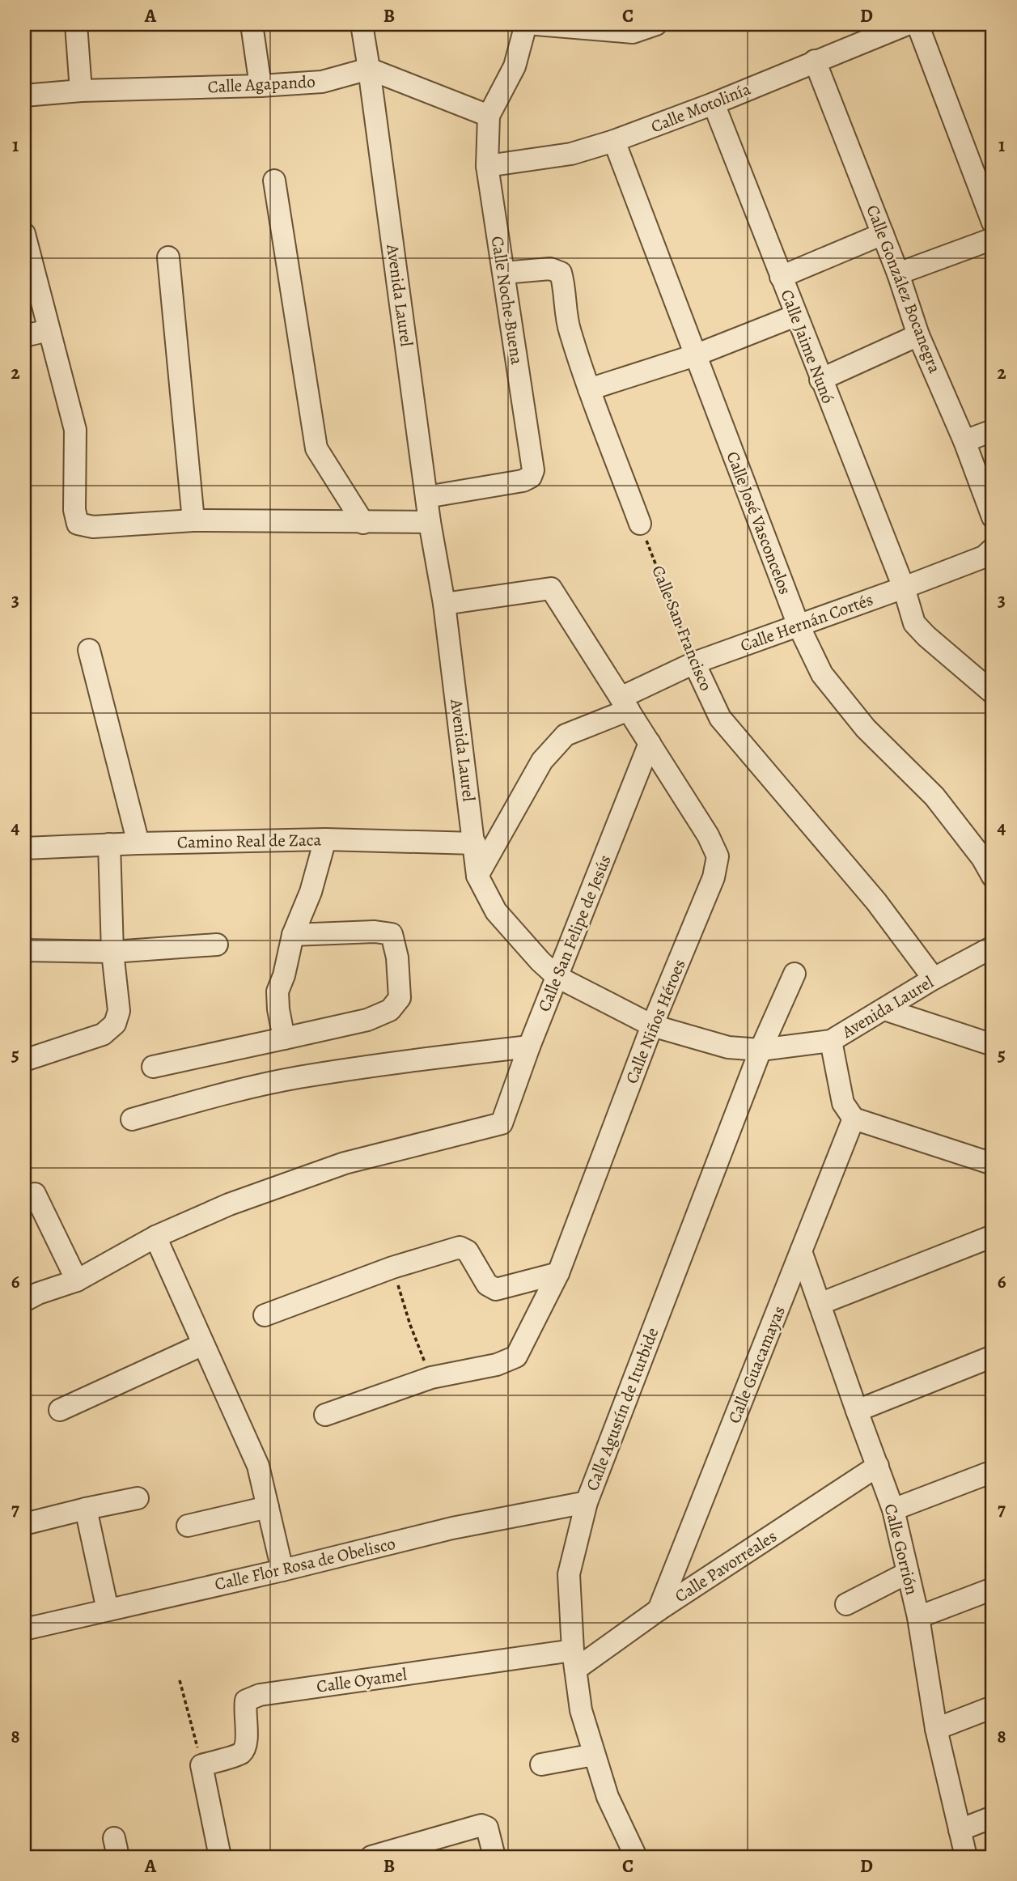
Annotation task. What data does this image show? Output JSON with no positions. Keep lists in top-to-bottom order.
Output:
{
  "streets": {
    "street": [
      "Calle Agapando",
      "Calle Motolinía",
      "Calle González Bocanegra",
      "Avenida Laurel",
      "Calle Noche Buena",
      "Calle Jaime Nunó",
      "Calle José Vasconcelos",
      "Calle Hernán Cortés",
      "Calle San Francisco",
      "Camino Real de Zaca",
      "Calle San Felipe de Jesús",
      "Calle Niños Héroes",
      "Calle Guacamayas",
      "Calle Agustín de Iturbide",
      "Calle Gorrión",
      "Calle Flor Rosa de Obelisco",
      "Calle Pavorreales",
      "Calle Oyamel"
    ]
  },
  "crossings": [
    ["Calle Agapando", "Avenida Laurel"],
    ["Calle Motolinía", "Calle González Bocanegra"],
    ["Calle Motolinía", "Calle Noche Buena"],
    ["Calle Motolinía", "Calle Jaime Nunó"],
    ["Calle Motolinía", "Calle José Vasconcelos"],
    ["Avenida Laurel", "Calle Noche Buena"],
    ["Avenida Laurel", "Calle Hernán Cortés"],
    ["Avenida Laurel", "Calle San Francisco"],
    ["Avenida Laurel", "Camino Real de Zaca"],
    ["Avenida Laurel", "Calle San Felipe de Jesús"],
    ["Avenida Laurel", "Calle Niños Héroes"],
    ["Avenida Laurel", "Calle Agustín de Iturbide"],
    ["Calle Jaime Nunó", "Calle Hernán Cortés"],
    ["Calle José Vasconcelos", "Calle Hernán Cortés"],
    ["Calle Hernán Cortés", "Calle San Francisco"],
    ["Calle Hernán Cortés", "Calle Niños Héroes"],
    ["Calle San Felipe de Jesús", "Calle Niños Héroes"],
    ["Calle Guacamayas", "Calle Gorrión"],
    ["Calle Guacamayas", "Calle Pavorreales"],
    ["Calle Agustín de Iturbide", "Calle Flor Rosa de Obelisco"],
    ["Calle Agustín de Iturbide", "Calle Pavorreales"],
    ["Calle Agustín de Iturbide", "Calle Oyamel"],
    ["Calle Gorrión", "Calle Pavorreales"],
    ["Calle Pavorreales", "Calle Oyamel"]
  ],
  "grid": {
    "columns": [
      "A",
      "B",
      "C",
      "D"
    ],
    "rows": [
      "1",
      "2",
      "3",
      "4",
      "5",
      "6",
      "7",
      "8"
    ]
  }
}
